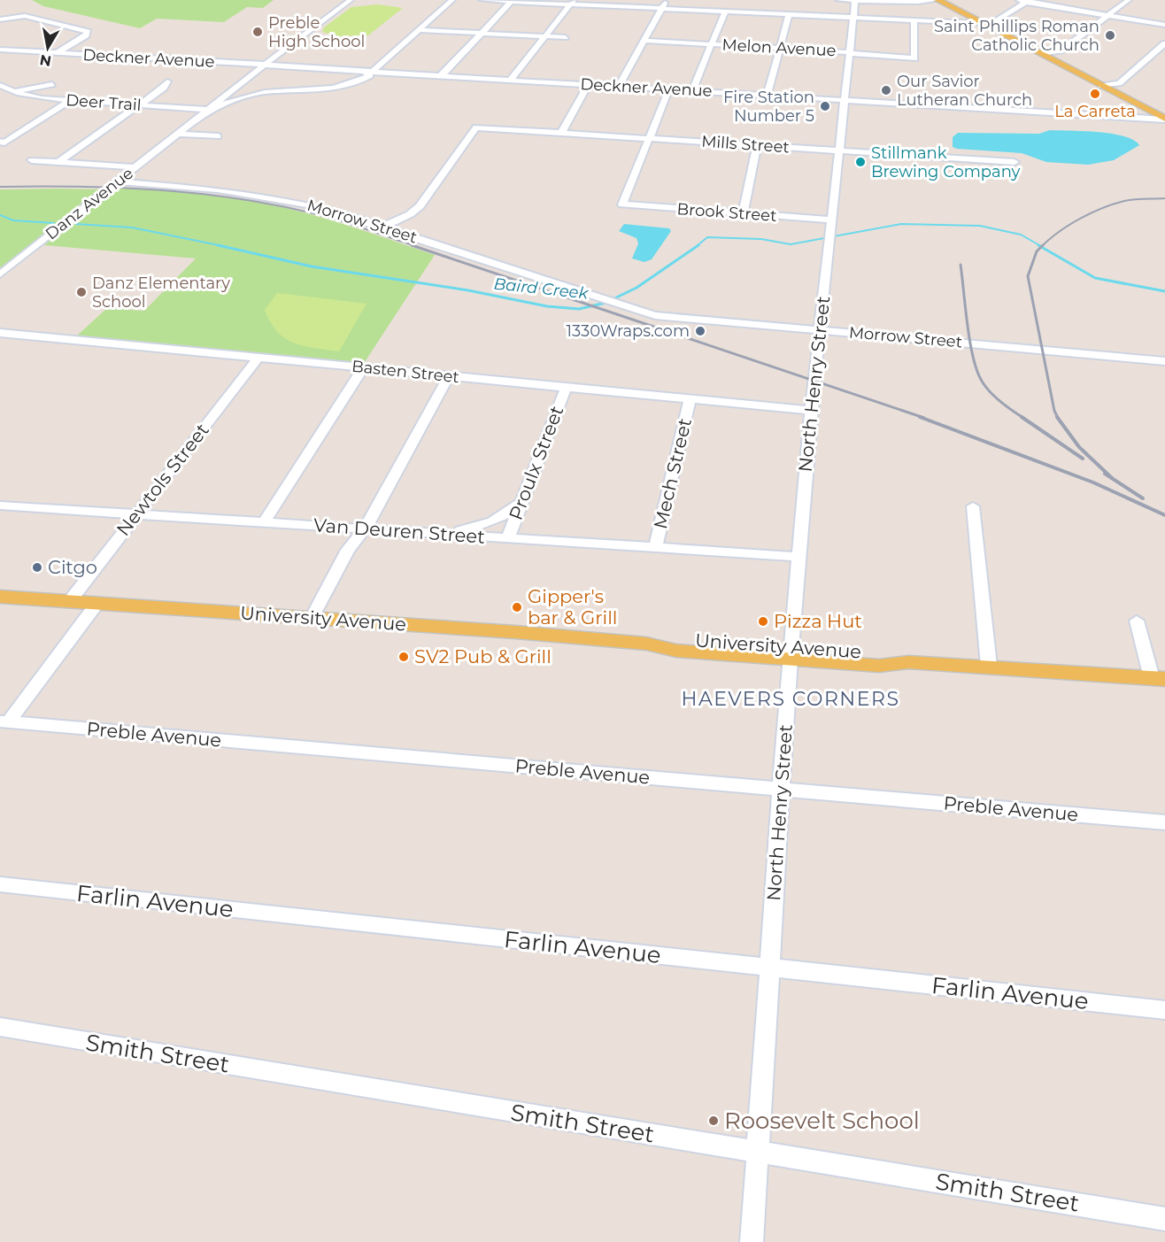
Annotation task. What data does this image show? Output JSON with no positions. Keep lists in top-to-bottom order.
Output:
{
  "streets": {
    "main road": ["University Avenue"],
    "street": [
      "Melon Avenue",
      "Deckner Avenue",
      "Deer Trail",
      "Mills Street",
      "Danz Avenue",
      "Brook Street",
      "Morrow Street",
      "Basten Street",
      "North Henry Street",
      "Proulx Street",
      "Mech Street",
      "Newtols Street",
      "Van Deuren Street",
      "Preble Avenue",
      "Farlin Avenue",
      "Smith Street"
    ]
  },
  "crossings": [
    ["Melon Avenue", "North Henry Street"],
    ["Deckner Avenue", "North Henry Street"],
    ["Deer Trail", "Danz Avenue"],
    ["Mills Street", "Brook Street"],
    ["Mills Street", "Morrow Street"],
    ["Mills Street", "North Henry Street"],
    ["Danz Avenue", "Morrow Street"],
    ["Brook Street", "North Henry Street"],
    ["Morrow Street", "North Henry Street"],
    ["Basten Street", "North Henry Street"],
    ["Basten Street", "Proulx Street"],
    ["Basten Street", "Mech Street"],
    ["Basten Street", "Newtols Street"],
    ["North Henry Street", "Van Deuren Street"],
    ["North Henry Street", "University Avenue"],
    ["North Henry Street", "Preble Avenue"],
    ["North Henry Street", "Farlin Avenue"],
    ["North Henry Street", "Smith Street"],
    ["Proulx Street", "Van Deuren Street"],
    ["Mech Street", "Van Deuren Street"],
    ["Newtols Street", "Van Deuren Street"],
    ["Newtols Street", "University Avenue"]
  ],
  "districts": ["HAEVERS CORNERS"],
  "water": ["Baird Creek"],
  "places": [
    "Preble High School",
    "Saint Phillips Roman Catholic Church",
    "Our Savior Lutheran Church",
    "La Carreta",
    "Fire Station Number 5",
    "Stillmank Brewing Company",
    "Danz Elementary School",
    "1330Wraps.com",
    "Citgo",
    "Gipper's bar & Grill",
    "Pizza Hut",
    "SV2 Pub & Grill",
    "Roosevelt School"
  ],
  "north": "bottom"
}
